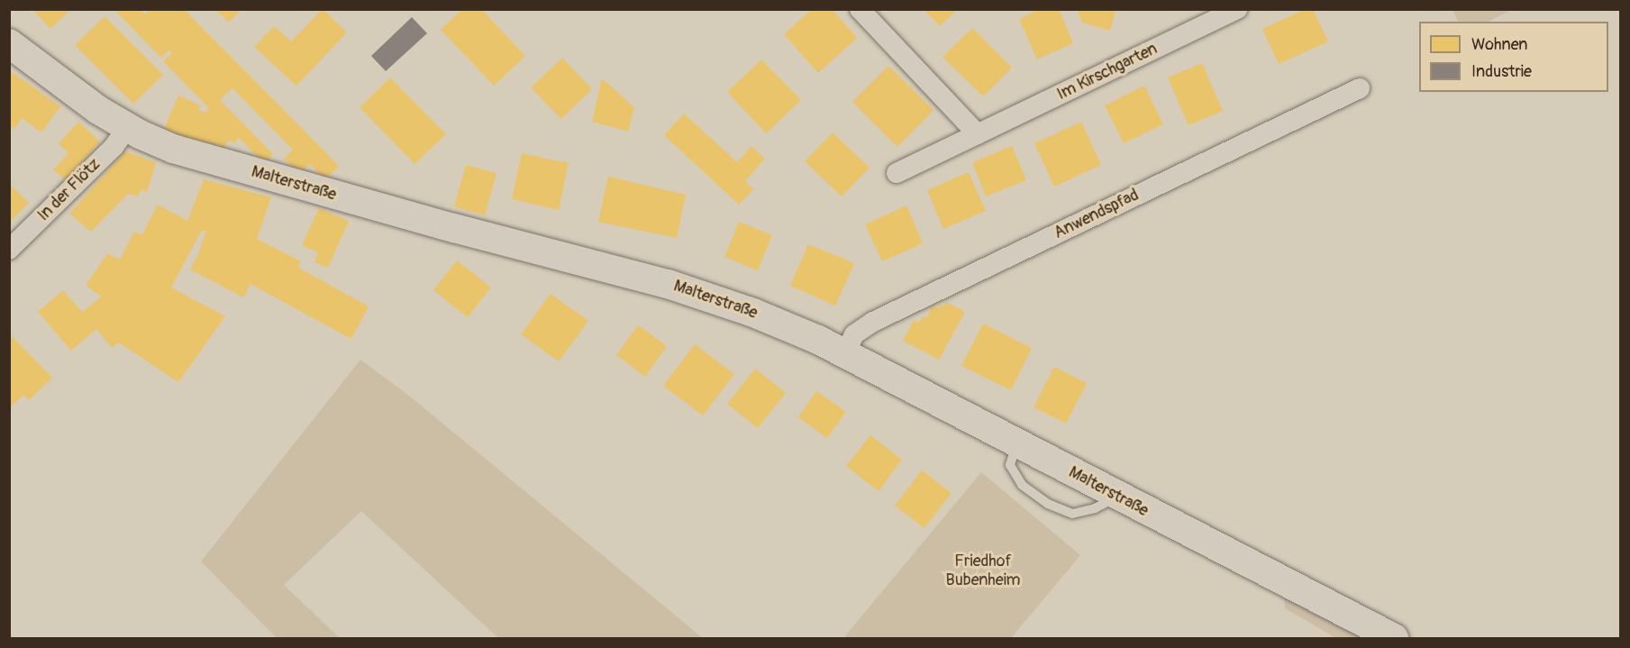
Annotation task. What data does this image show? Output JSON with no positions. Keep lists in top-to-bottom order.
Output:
{
  "streets": {
    "main road": ["Malterstraße"],
    "street": ["Im Kirschgarten", "In der Flötz", "Anwendspfad"]
  },
  "crossings": [
    ["Malterstraße", "In der Flötz"],
    ["Malterstraße", "Anwendspfad"]
  ],
  "parks": ["Friedhof Bubenheim"],
  "legend": ["Wohnen", "Industrie"]
}
